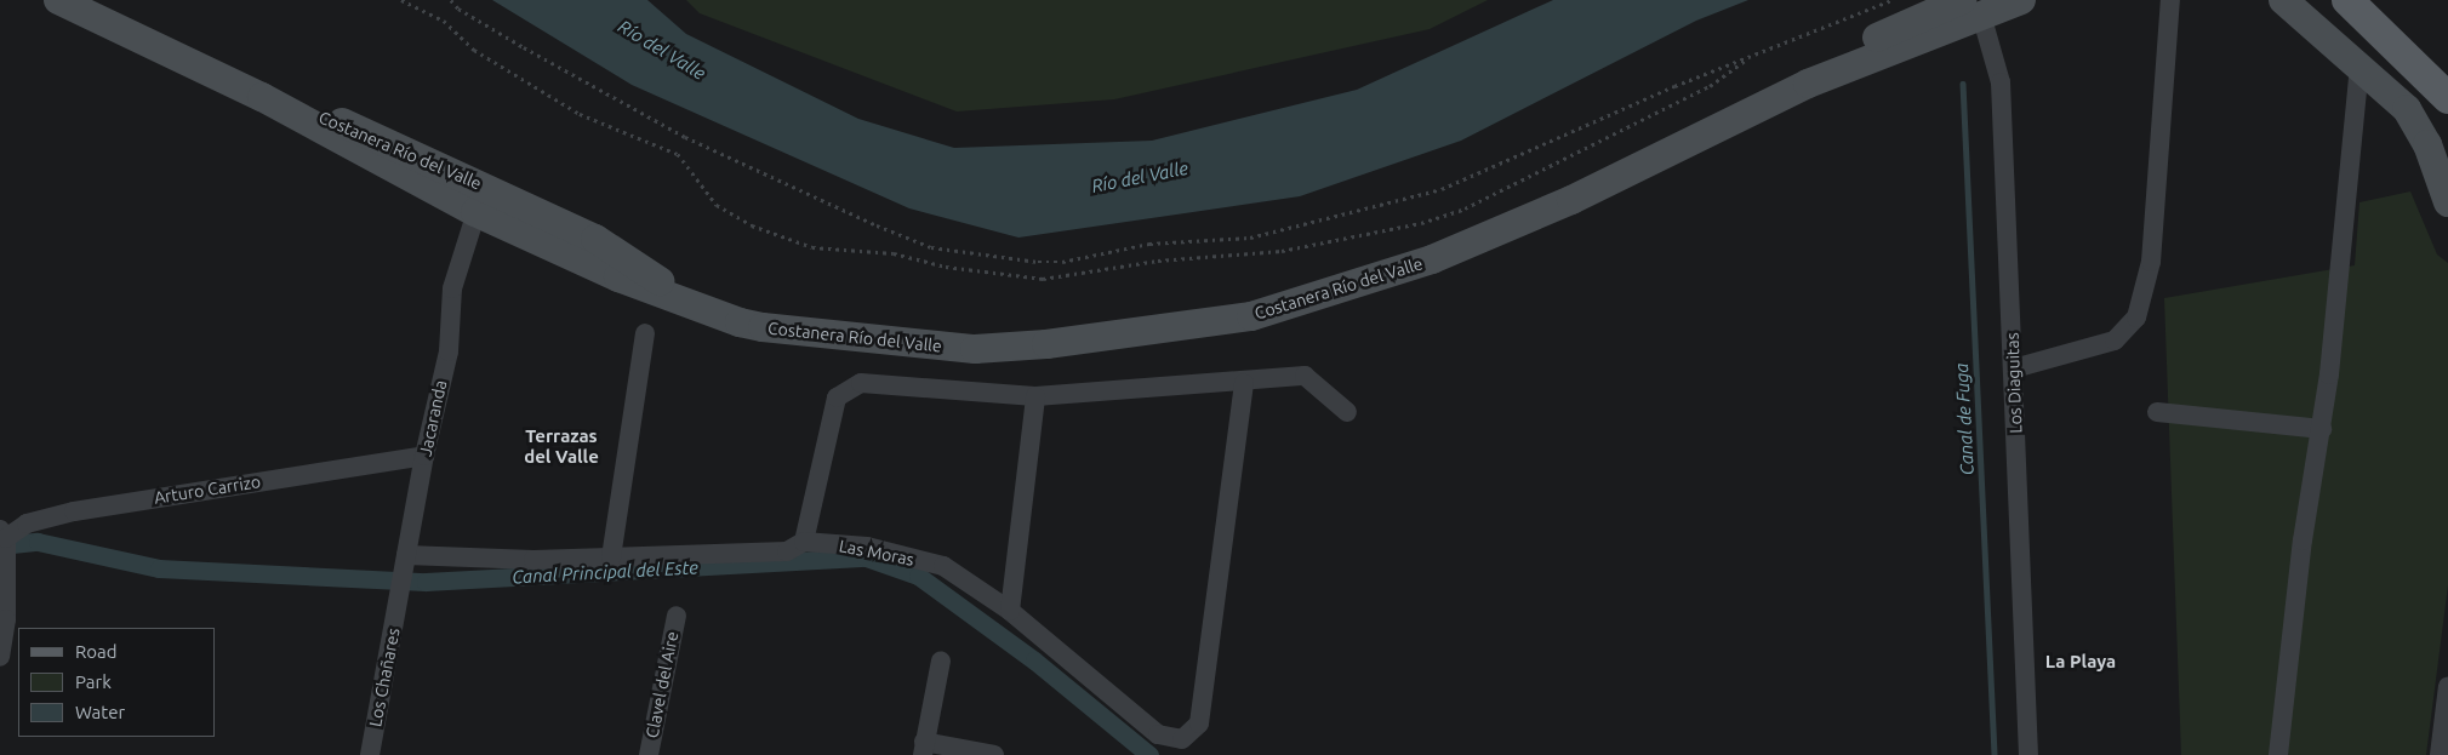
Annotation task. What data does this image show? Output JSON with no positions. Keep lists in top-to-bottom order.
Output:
{
  "streets": {
    "main road": ["Costanera Río del Valle"],
    "street": [
      "Los Diaguitas",
      "Jacaranda",
      "Arturo Carrizo",
      "Las Moras",
      "Los Chañares",
      "Clavel del Aire"
    ]
  },
  "crossings": [
    ["Costanera Río del Valle", "Los Diaguitas"],
    ["Costanera Río del Valle", "Jacaranda"],
    ["Jacaranda", "Arturo Carrizo"],
    ["Jacaranda", "Las Moras"],
    ["Jacaranda", "Los Chañares"]
  ],
  "districts": ["Terrazas del Valle", "La Playa"],
  "water": ["Río del Valle", "Canal de Fuga", "Canal Principal del Este"],
  "legend": ["Road", "Park", "Water"]
}
